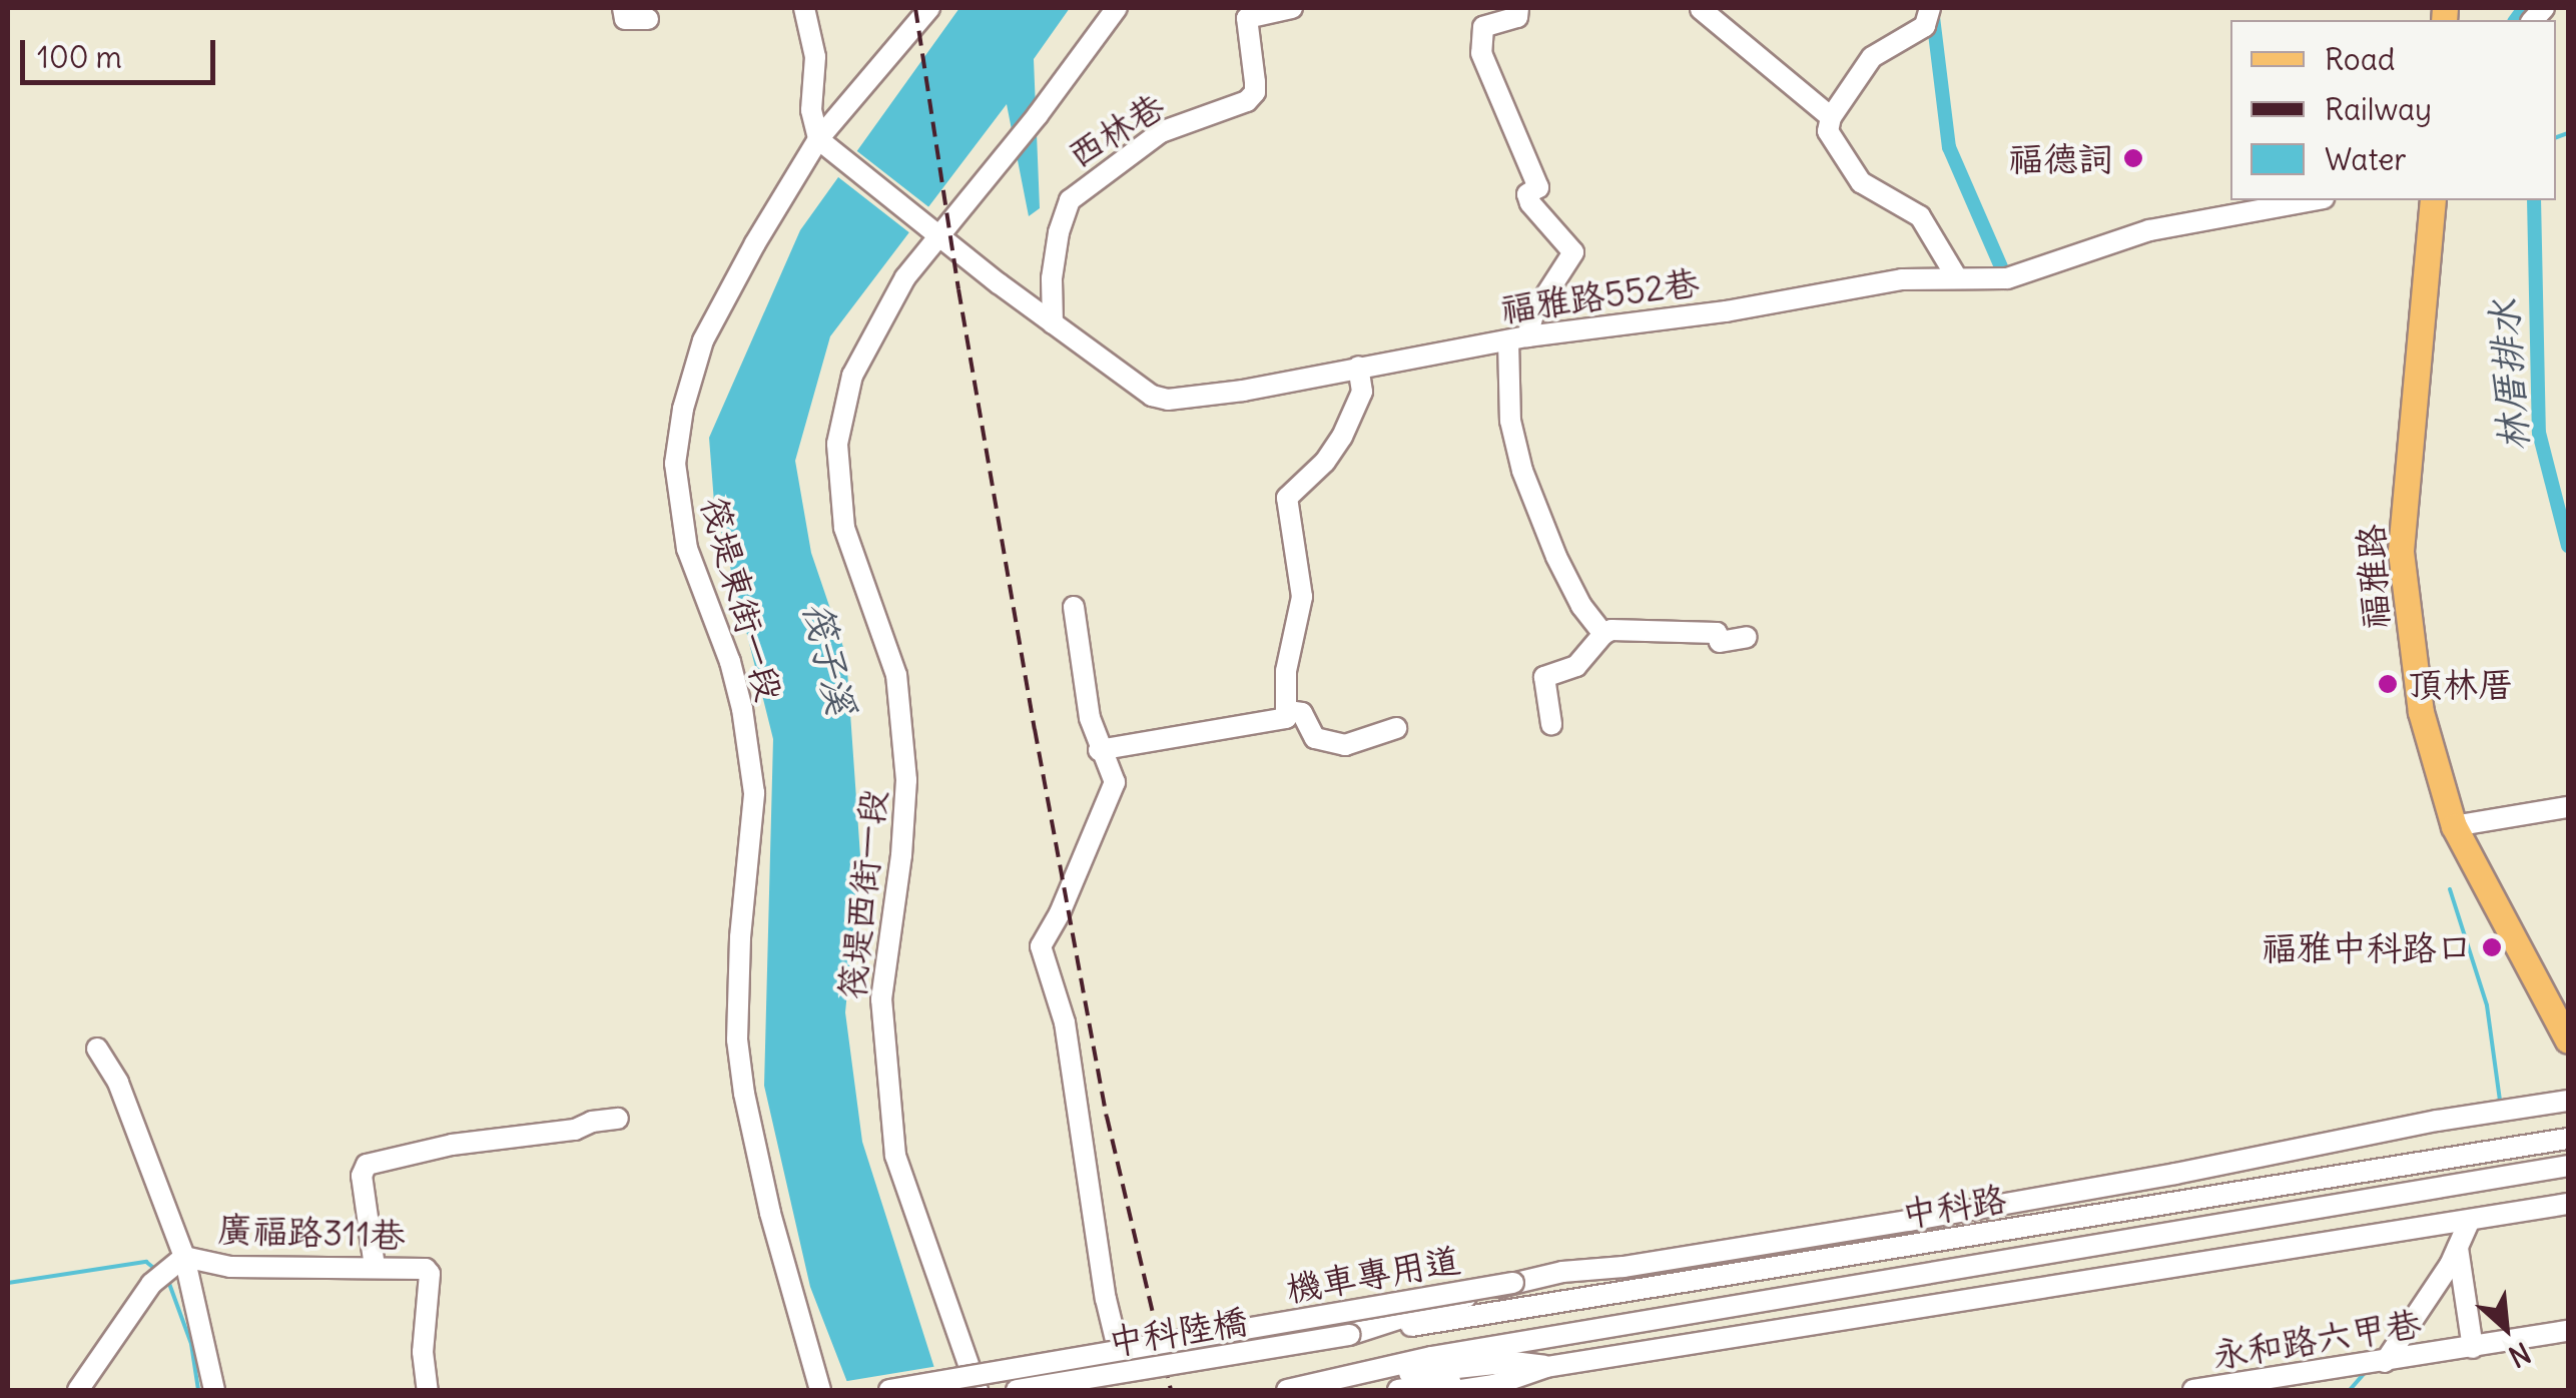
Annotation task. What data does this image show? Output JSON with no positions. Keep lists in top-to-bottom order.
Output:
{
  "streets": {
    "main road": ["福雅路"],
    "street": [
      "西林巷",
      "福雅路552巷",
      "筏堤東街一段",
      "筏堤西街一段",
      "中科路",
      "廣福路311巷",
      "機車專用道",
      "中科陸橋",
      "永和路六甲巷"
    ]
  },
  "crossings": [
    ["西林巷", "福雅路552巷"],
    ["福雅路552巷", "筏堤東街一段"],
    ["福雅路552巷", "筏堤西街一段"],
    ["中科路", "機車專用道"],
    ["中科路", "中科陸橋"]
  ],
  "water": ["林厝排水", "筏子溪"],
  "places": ["福德詞", "頂林厝", "福雅中科路口"],
  "legend": ["Road", "Railway", "Water"],
  "scale_bar": "100 m",
  "north": "bottom right"
}
